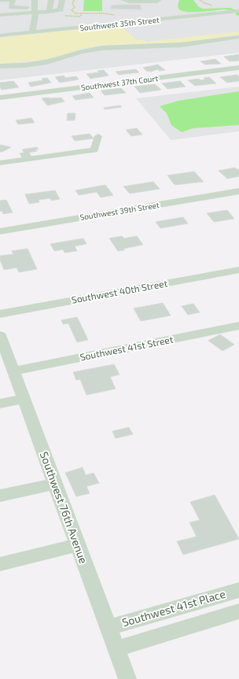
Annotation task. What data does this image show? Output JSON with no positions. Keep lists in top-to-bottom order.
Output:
{
  "streets": {
    "street": [
      "Southwest 35th Street",
      "Southwest 37th Court",
      "Southwest 39th Street",
      "Southwest 40th Street",
      "Southwest 41st Street",
      "Southwest 76th Avenue",
      "Southwest 41st Place"
    ]
  },
  "crossings": [
    ["Southwest 41st Street", "Southwest 76th Avenue"],
    ["Southwest 76th Avenue", "Southwest 41st Place"]
  ]
}
